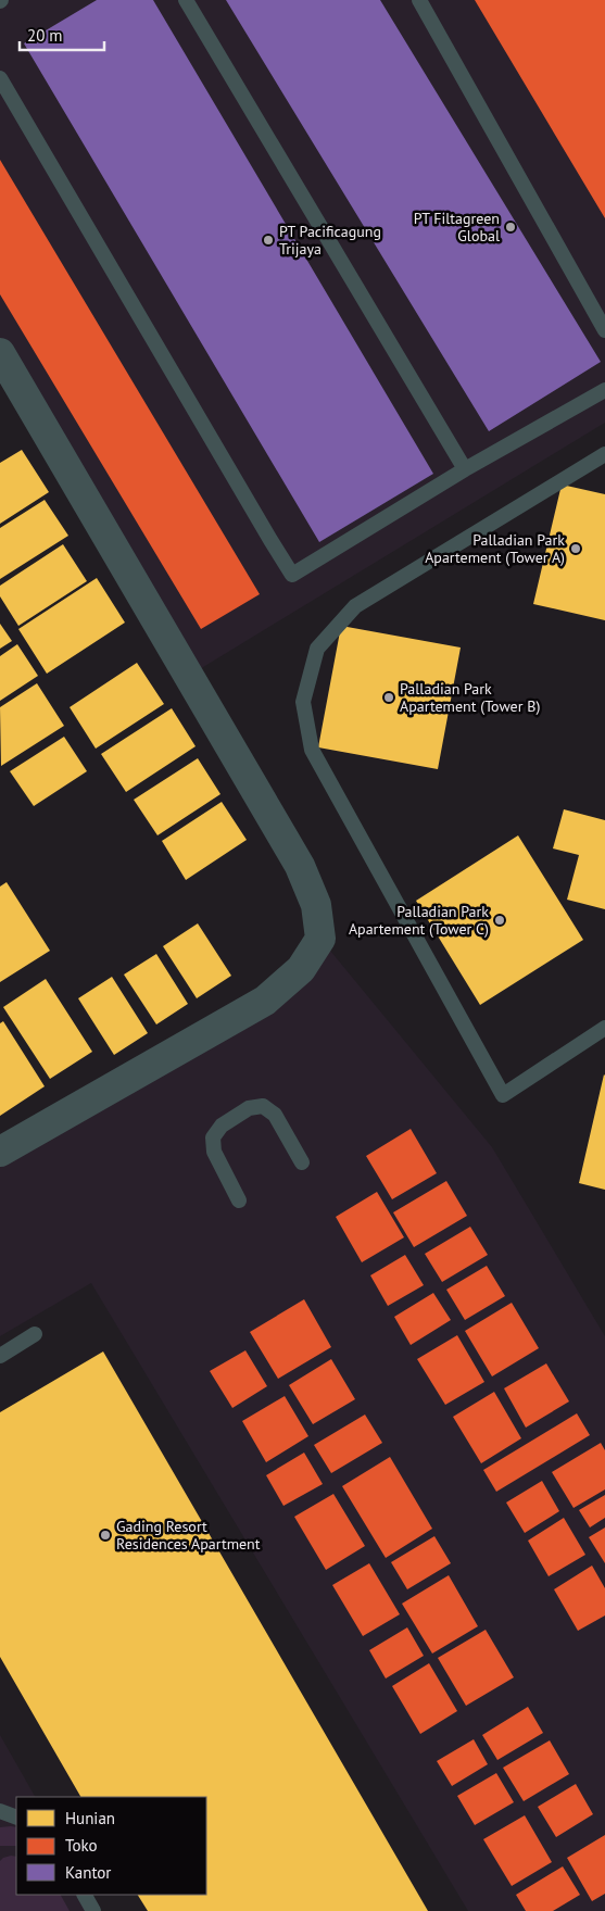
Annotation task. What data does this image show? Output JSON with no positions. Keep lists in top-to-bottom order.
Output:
{
  "places": [
    "PT Filtagreen Global",
    "PT Pacificagung Trijaya",
    "Palladian Park Apartement (Tower A)",
    "Palladian Park Apartement (Tower B)",
    "Palladian Park Apartement (Tower C)",
    "Gading Resort Residences Apartment"
  ],
  "legend": ["Hunian", "Toko", "Kantor"],
  "scale_bar": "20 m"
}
